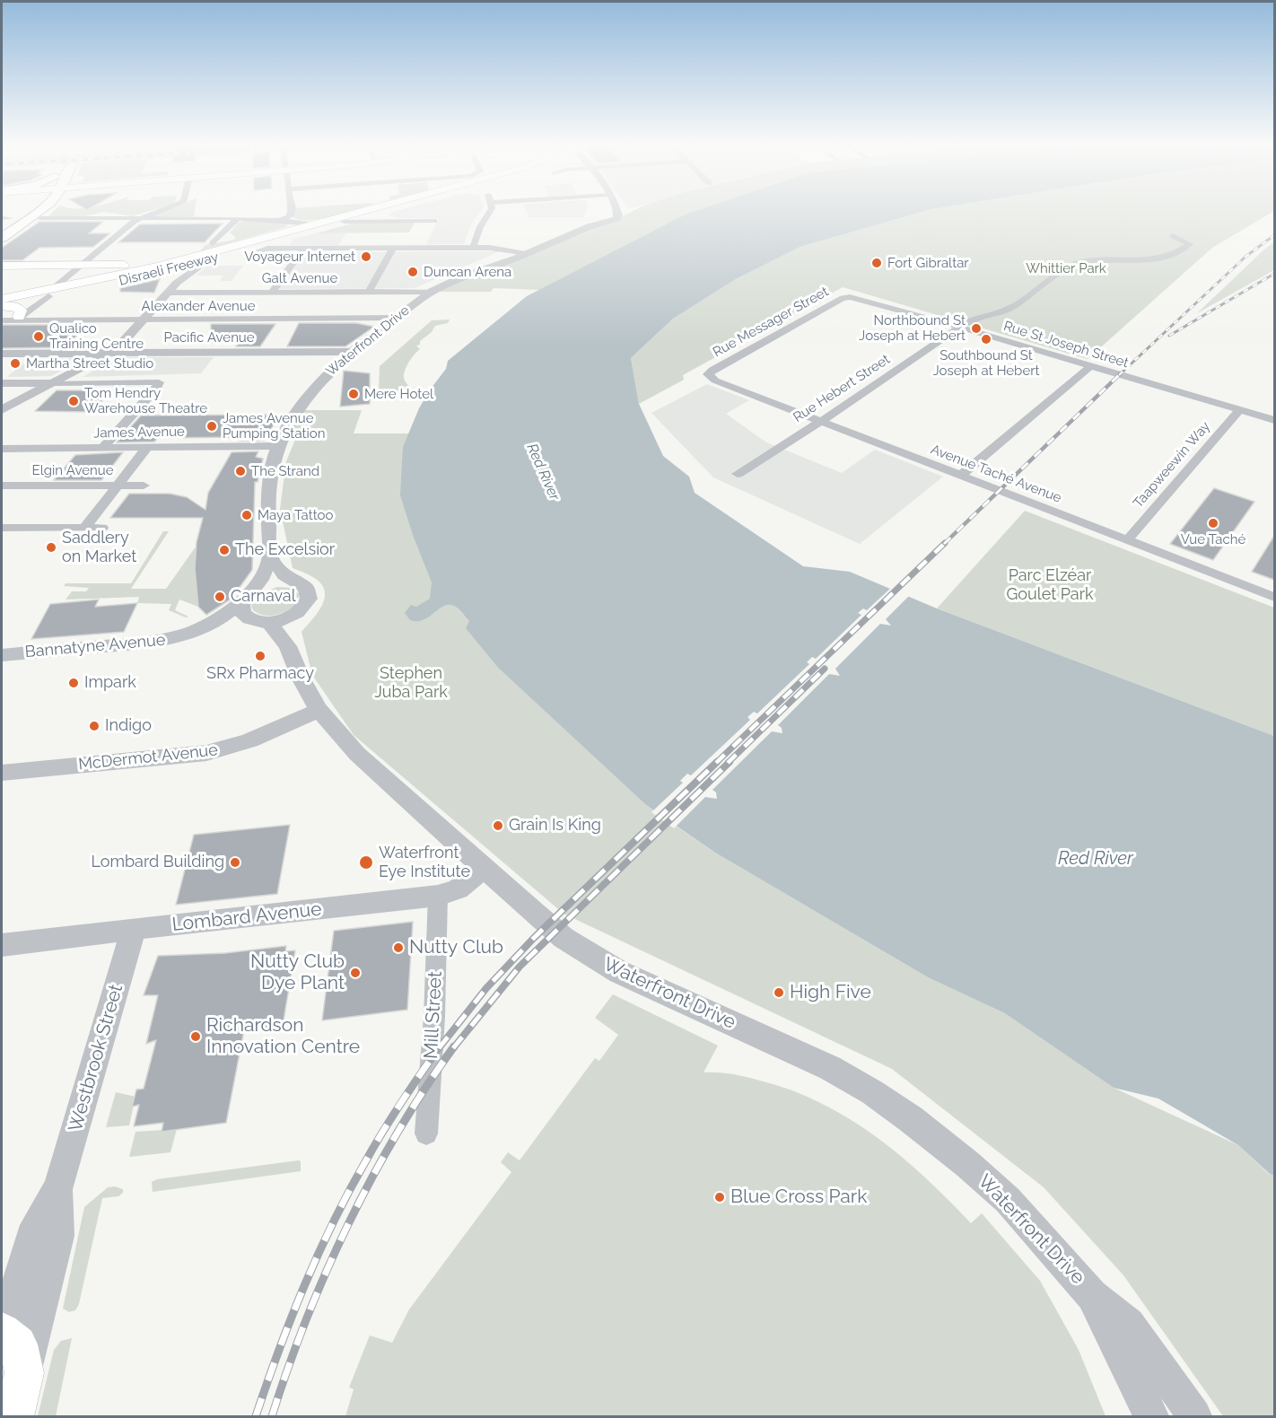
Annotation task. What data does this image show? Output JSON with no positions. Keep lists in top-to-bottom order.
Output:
{
  "streets": {
    "main road": ["Disraeli Freeway", "Westbrook Street"],
    "street": [
      "Galt Avenue",
      "Alexander Avenue",
      "Rue Messager Street",
      "Pacific Avenue",
      "Waterfront Drive",
      "Rue St Joseph Street",
      "Rue Hebert Street",
      "James Avenue",
      "Taapweewin Way",
      "Elgin Avenue",
      "Avenue Taché Avenue",
      "Bannatyne Avenue",
      "McDermot Avenue",
      "Lombard Avenue",
      "Mill Street"
    ]
  },
  "crossings": [
    ["Galt Avenue", "Waterfront Drive"],
    ["Alexander Avenue", "Waterfront Drive"],
    ["Rue Messager Street", "Rue St Joseph Street"],
    ["Rue Messager Street", "Avenue Taché Avenue"],
    ["Pacific Avenue", "Waterfront Drive"],
    ["Waterfront Drive", "James Avenue"],
    ["Waterfront Drive", "Bannatyne Avenue"],
    ["Waterfront Drive", "McDermot Avenue"],
    ["Waterfront Drive", "Lombard Avenue"],
    ["Rue St Joseph Street", "Rue Hebert Street"],
    ["Rue St Joseph Street", "Taapweewin Way"],
    ["Rue Hebert Street", "Avenue Taché Avenue"],
    ["Taapweewin Way", "Avenue Taché Avenue"],
    ["Lombard Avenue", "Mill Street"],
    ["Lombard Avenue", "Westbrook Street"]
  ],
  "water": ["Red River"],
  "parks": ["Whittier Park", "Parc Elzéar Goulet Park", "Stephen Juba Park"],
  "places": [
    "Voyageur Internet",
    "Fort Gibraltar",
    "Duncan Arena",
    "Northbound St Joseph at Hebert",
    "Qualico Training Centre",
    "Southbound St Joseph at Hebert",
    "Martha Street Studio",
    "Mere Hotel",
    "Tom Hendry Warehouse Theatre",
    "James Avenue Pumping Station",
    "The Strand",
    "Maya Tattoo",
    "Vue Taché",
    "Saddlery on Market",
    "The Excelsior",
    "Carnaval",
    "SRx Pharmacy",
    "Impark",
    "Indigo",
    "Grain Is King",
    "Lombard Building",
    "Waterfront Eye Institute",
    "Nutty Club",
    "Nutty Club Dye Plant",
    "High Five",
    "Richardson Innovation Centre",
    "Blue Cross Park"
  ]
}
